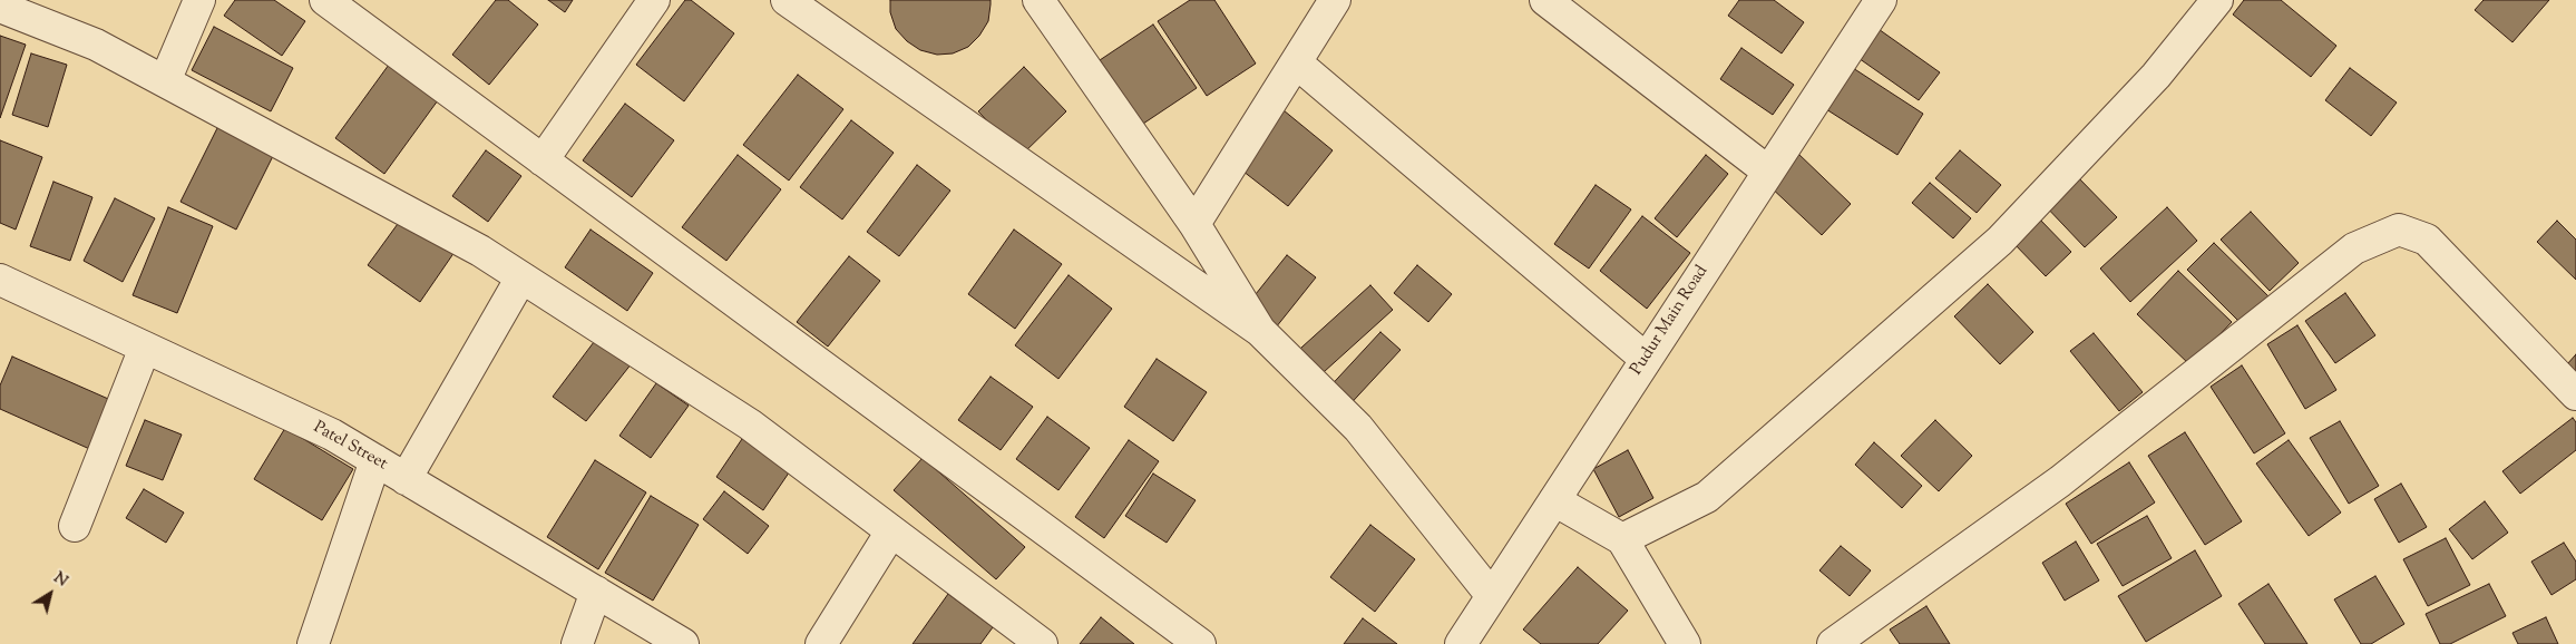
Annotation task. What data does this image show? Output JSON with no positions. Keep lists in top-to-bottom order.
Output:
{
  "streets": {
    "street": ["Pudur Main Road", "Patel Street"]
  },
  "north": "top right"
}
